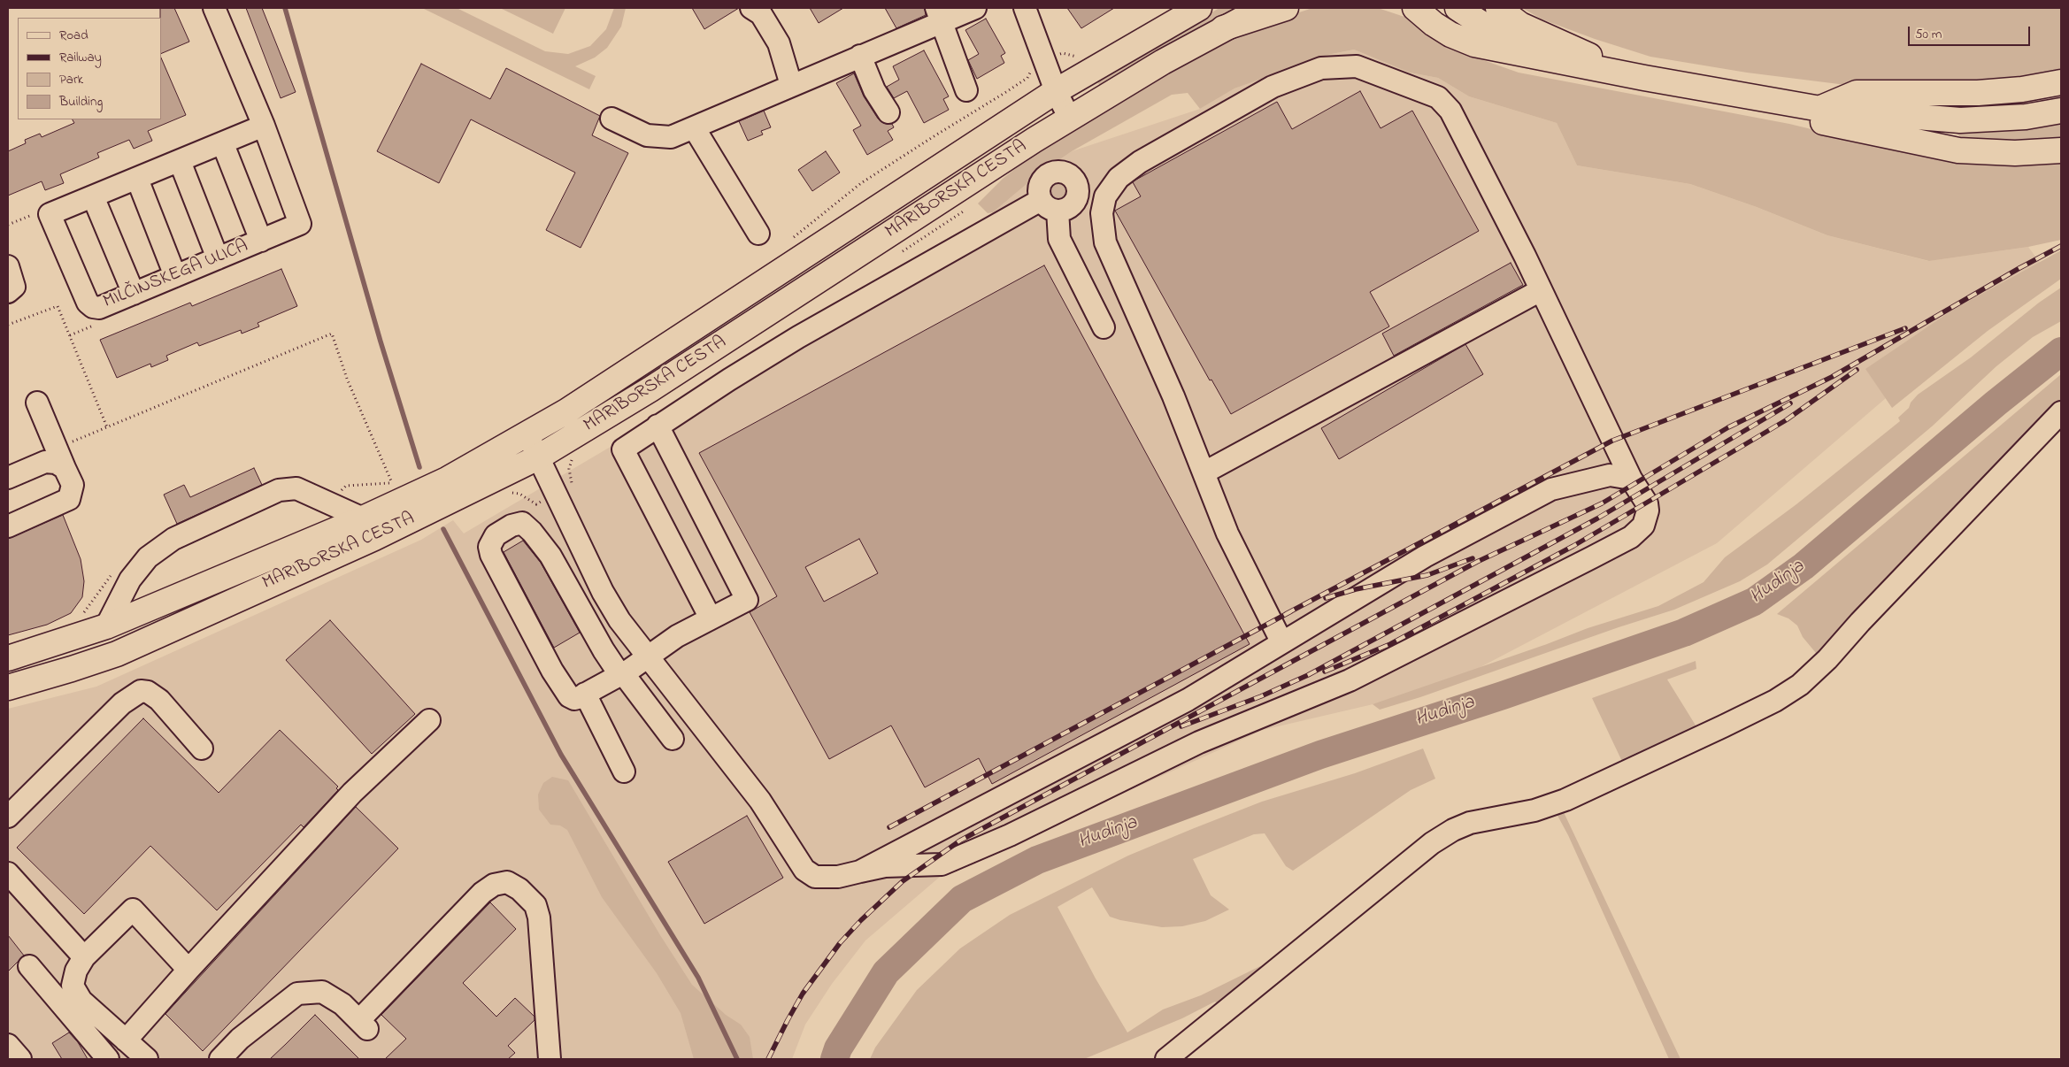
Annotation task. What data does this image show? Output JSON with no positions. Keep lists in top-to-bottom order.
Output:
{
  "streets": {
    "main road": ["MARIBORSKA CESTA"],
    "street": ["MILČINSKEGA ULICA"]
  },
  "water": ["Hudinja"],
  "legend": [
    "Road",
    "Railway",
    "Park",
    "Building"
  ],
  "scale_bar": "50 m"
}
